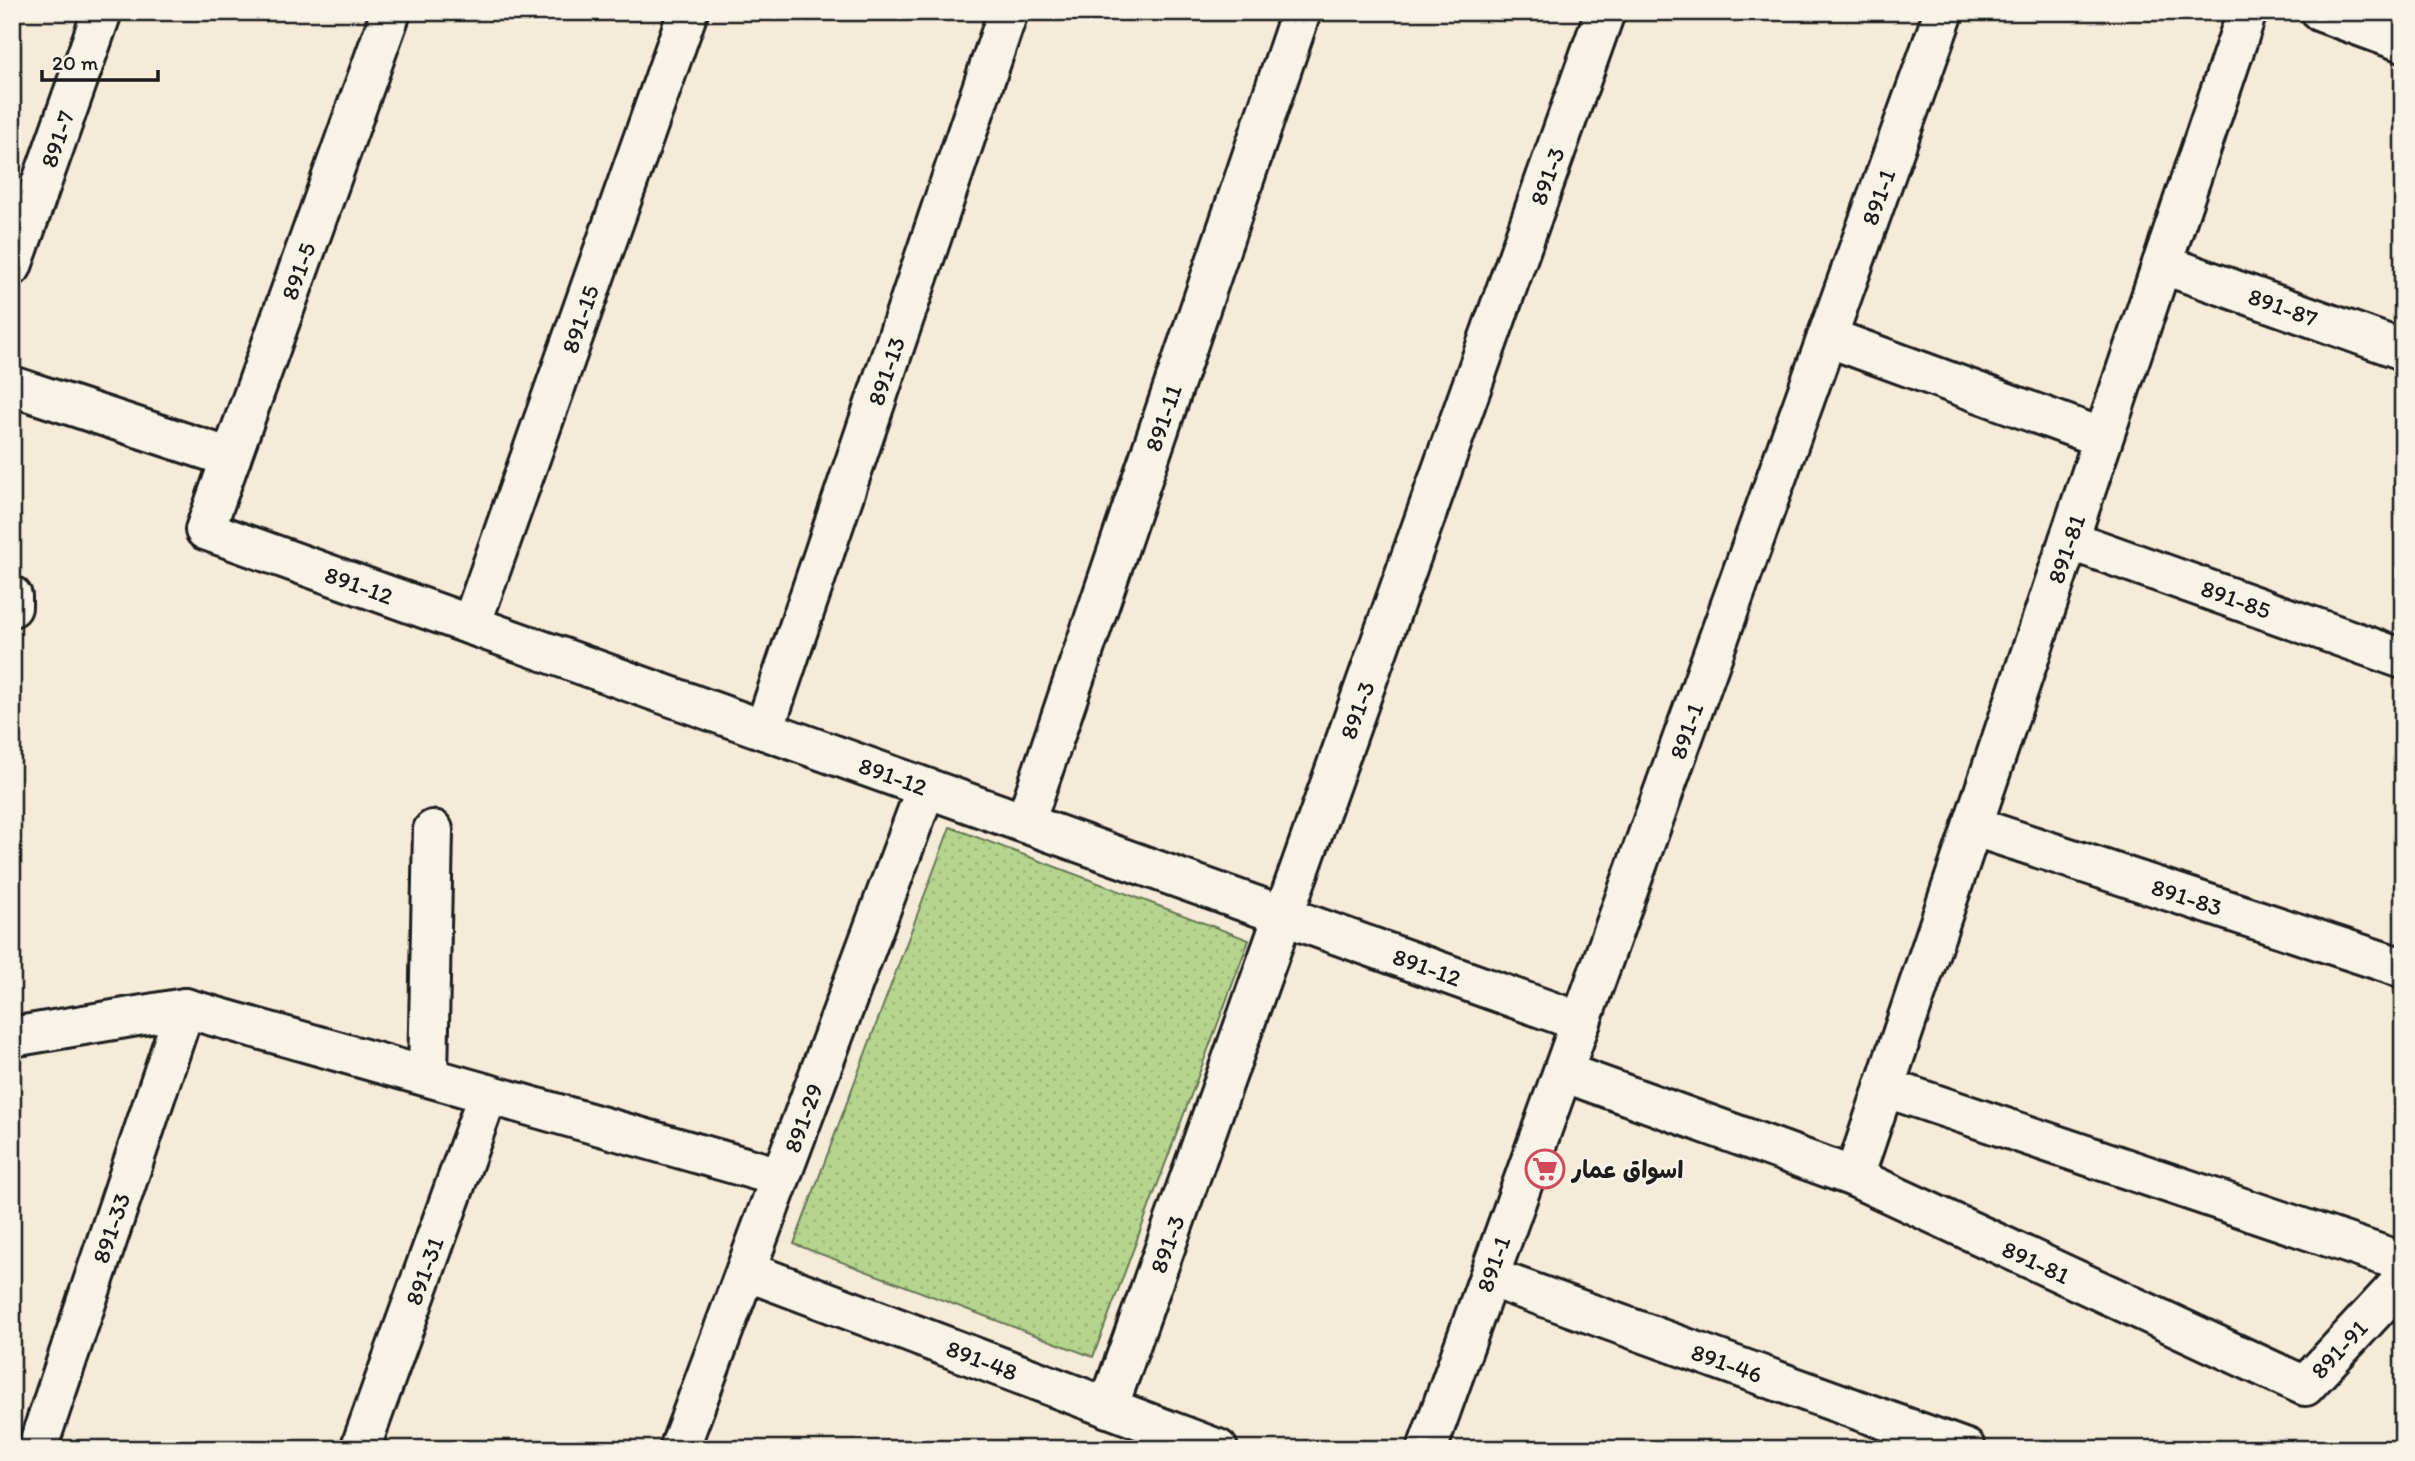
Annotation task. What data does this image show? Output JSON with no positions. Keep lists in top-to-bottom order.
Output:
{
  "streets": {
    "street": [
      "891-7",
      "891-3",
      "891-1",
      "891-5",
      "891-87",
      "891-15",
      "891-13",
      "891-11",
      "891-81",
      "891-12",
      "891-85",
      "891-83",
      "891-29",
      "891-33",
      "891-31",
      "891-91",
      "891-48",
      "891-46"
    ]
  },
  "crossings": [
    ["891-3", "891-12"],
    ["891-3", "891-48"],
    ["891-1", "891-12"],
    ["891-1", "891-46"],
    ["891-5", "891-12"],
    ["891-87", "891-81"],
    ["891-15", "891-12"],
    ["891-13", "891-12"],
    ["891-11", "891-12"],
    ["891-81", "891-85"],
    ["891-81", "891-83"],
    ["891-81", "891-91"],
    ["891-12", "891-29"],
    ["891-29", "891-48"]
  ],
  "places": {
    "supermarket": ["اسواق عمار"]
  },
  "scale_bar": "20 m"
}
